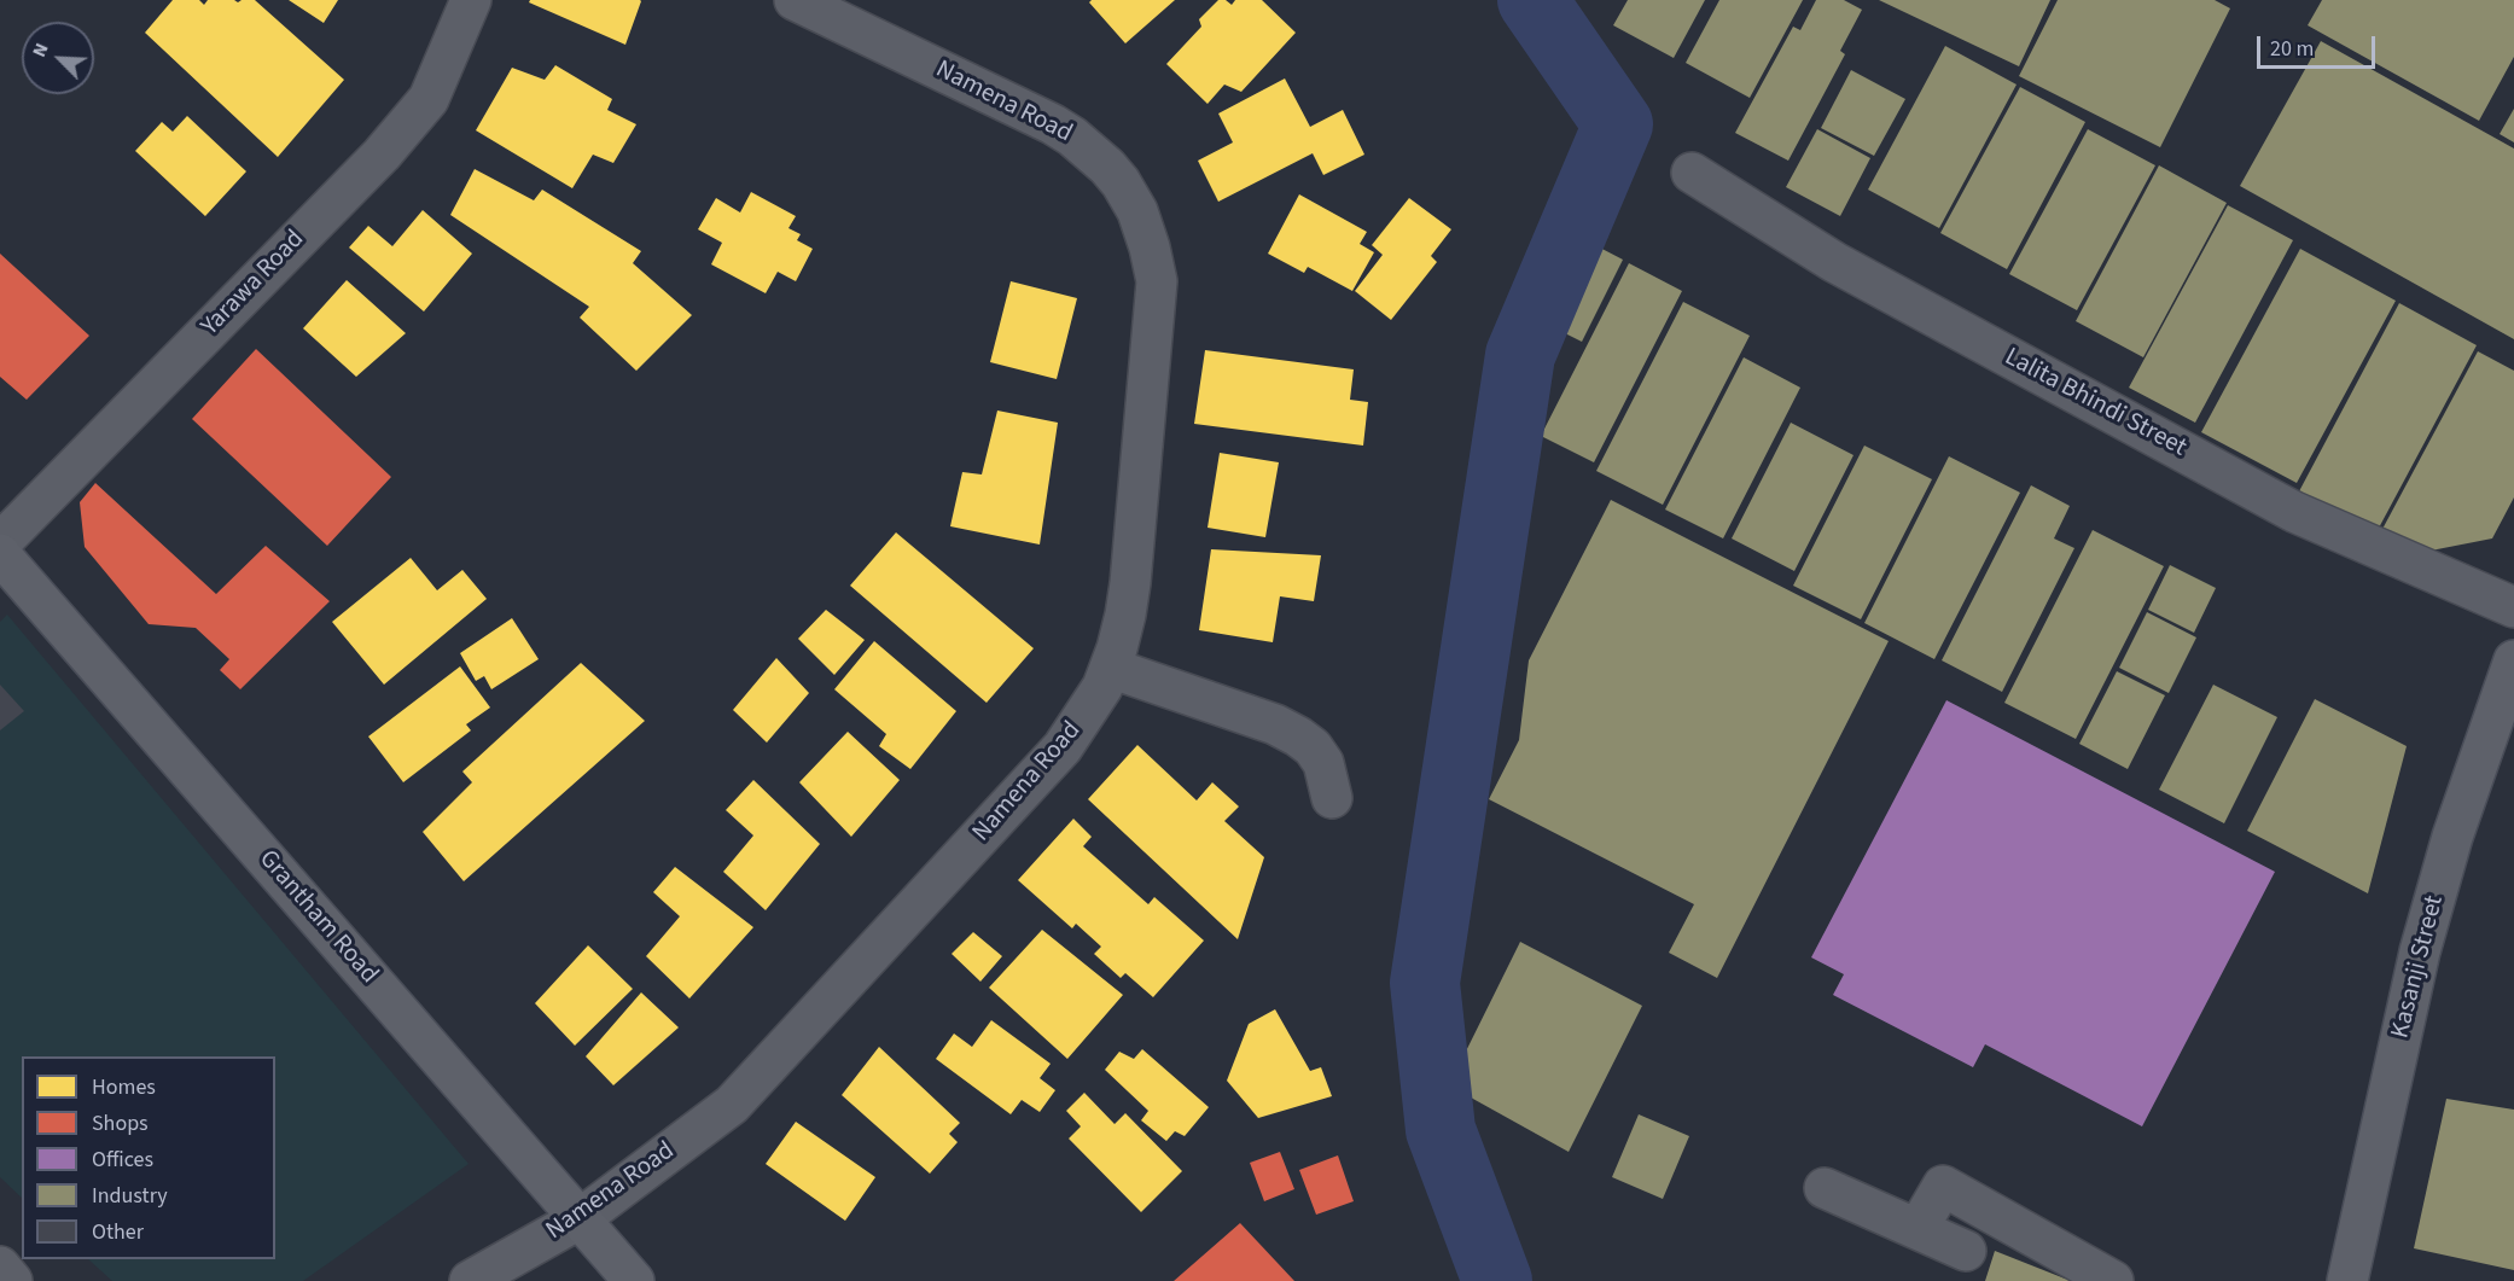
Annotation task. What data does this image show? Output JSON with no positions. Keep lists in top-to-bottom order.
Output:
{
  "streets": {
    "main road": ["Grantham Road", "Kasanji Street"],
    "street": ["Namena Road", "Yarawa Road", "Lalita Bhindi Street"]
  },
  "crossings": [
    ["Namena Road", "Grantham Road"]
  ],
  "legend": [
    "Homes",
    "Shops",
    "Offices",
    "Industry",
    "Other"
  ],
  "scale_bar": "20 m",
  "north": "top left"
}
